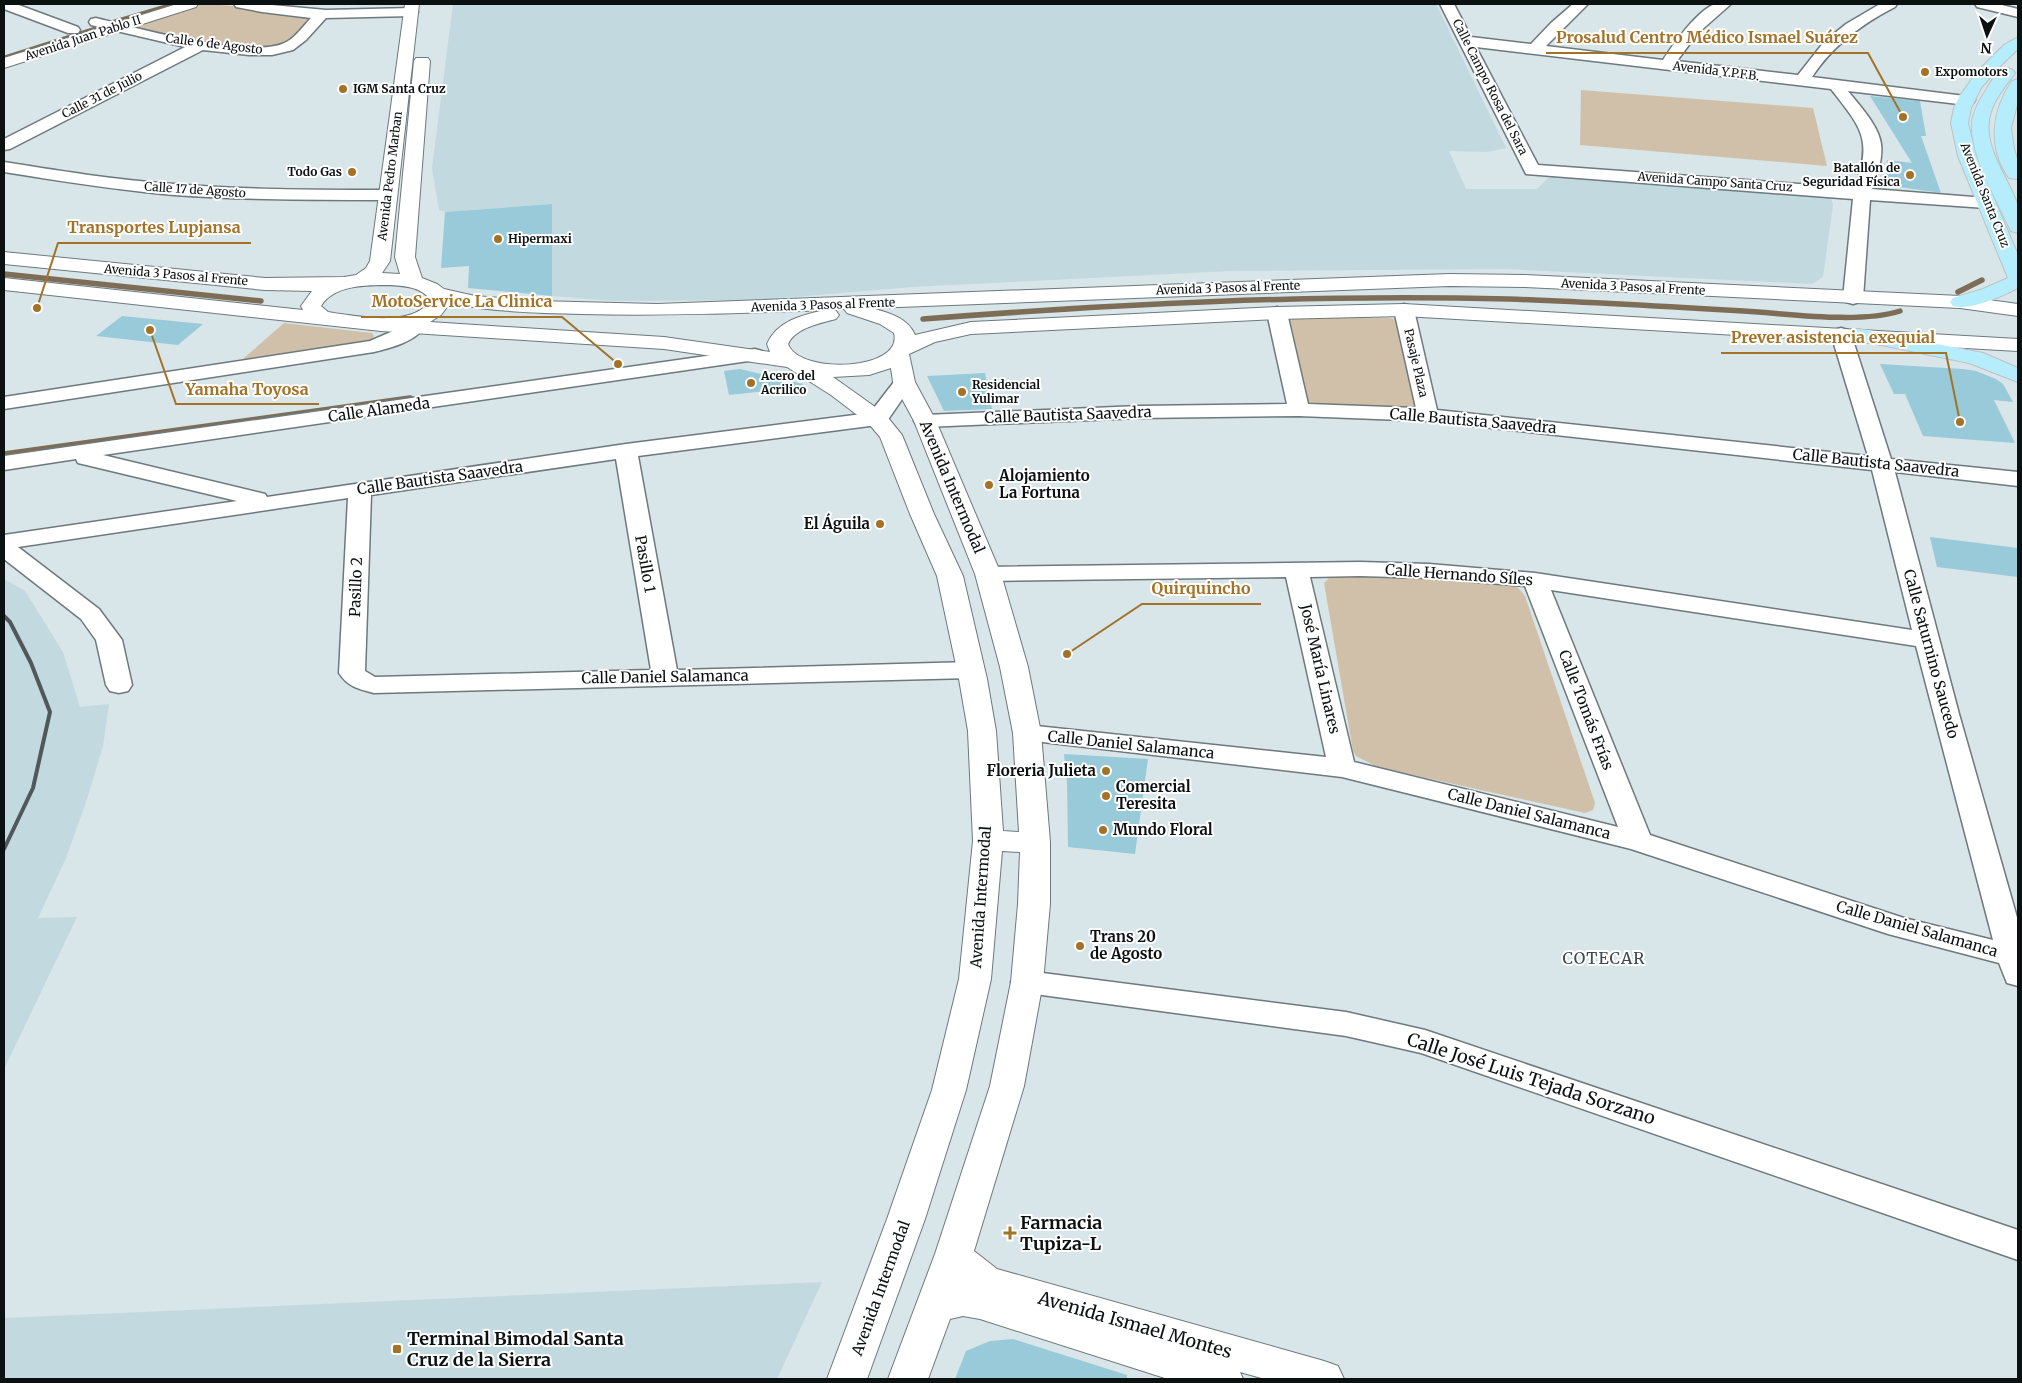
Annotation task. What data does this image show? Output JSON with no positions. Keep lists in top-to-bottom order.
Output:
{
  "streets": {
    "main road": [
      "Avenida Juan Pablo II",
      "Avenida Pedro Marban",
      "Avenida Santa Cruz",
      "Avenida 3 Pasos al Frente",
      "Avenida Intermodal",
      "Avenida Ismael Montes"
    ],
    "street": [
      "Calle 6 de Agosto",
      "Avenida Y.P.F.B.",
      "Calle Campo Rosa del Sara",
      "Calle 31 de Julio",
      "Avenida Campo Santa Cruz",
      "Calle 17 de Agosto",
      "Pasaje Plaza",
      "Calle Alameda",
      "Calle Bautista Saavedra",
      "Pasillo 1",
      "Calle Hernando Síles",
      "Pasillo 2",
      "Calle Saturnino Saucedo",
      "José María Linares",
      "Calle Daniel Salamanca",
      "Calle Tomás Frías",
      "Calle José Luis Tejada Sorzano"
    ]
  },
  "crossings": [
    ["Avenida Juan Pablo II", "Calle 6 de Agosto"],
    ["Calle 6 de Agosto", "Calle 31 de Julio"],
    ["Avenida Y.P.F.B.", "Calle Campo Rosa del Sara"],
    ["Avenida Y.P.F.B.", "Avenida Santa Cruz"],
    ["Calle Campo Rosa del Sara", "Avenida Campo Santa Cruz"],
    ["Avenida Pedro Marban", "Calle 17 de Agosto"],
    ["Avenida Pedro Marban", "Avenida 3 Pasos al Frente"],
    ["Avenida Campo Santa Cruz", "Avenida Santa Cruz"],
    ["Avenida 3 Pasos al Frente", "Pasaje Plaza"],
    ["Avenida 3 Pasos al Frente", "Avenida Intermodal"],
    ["Avenida 3 Pasos al Frente", "Calle Saturnino Saucedo"],
    ["Pasaje Plaza", "Calle Bautista Saavedra"],
    ["Calle Bautista Saavedra", "Avenida Intermodal"],
    ["Calle Bautista Saavedra", "Pasillo 1"],
    ["Calle Bautista Saavedra", "Pasillo 2"],
    ["Calle Bautista Saavedra", "Calle Saturnino Saucedo"],
    ["Avenida Intermodal", "Calle Hernando Síles"],
    ["Avenida Intermodal", "Calle Daniel Salamanca"],
    ["Avenida Intermodal", "Calle José Luis Tejada Sorzano"],
    ["Avenida Intermodal", "Avenida Ismael Montes"],
    ["Pasillo 1", "Calle Daniel Salamanca"],
    ["Calle Hernando Síles", "Calle Saturnino Saucedo"],
    ["Calle Hernando Síles", "José María Linares"],
    ["Calle Hernando Síles", "Calle Tomás Frías"],
    ["Pasillo 2", "Calle Daniel Salamanca"],
    ["Calle Saturnino Saucedo", "Calle Daniel Salamanca"],
    ["José María Linares", "Calle Daniel Salamanca"],
    ["Calle Daniel Salamanca", "Calle Tomás Frías"]
  ],
  "districts": ["COTECAR"],
  "places": {
    "other": [
      "Expomotors",
      "IGM Santa Cruz",
      "Prosalud Centro Médico Ismael Suárez",
      "Todo Gas",
      "Batallón de Seguridad Física",
      "Hipermaxi",
      "Transportes Lupjansa",
      "Yamaha Toyosa",
      "MotoService La Clinica",
      "Acero del Acrilico",
      "Residencial Yulimar",
      "Prever asistencia exequial",
      "Alojamiento La Fortuna",
      "El Águila",
      "Quirquincho",
      "Floreria Julieta",
      "Comercial Teresita",
      "Mundo Floral",
      "Trans 20 de Agosto"
    ],
    "health": ["Farmacia Tupiza-L"],
    "transit": ["Terminal Bimodal Santa Cruz de la Sierra"]
  },
  "north": "bottom"
}
